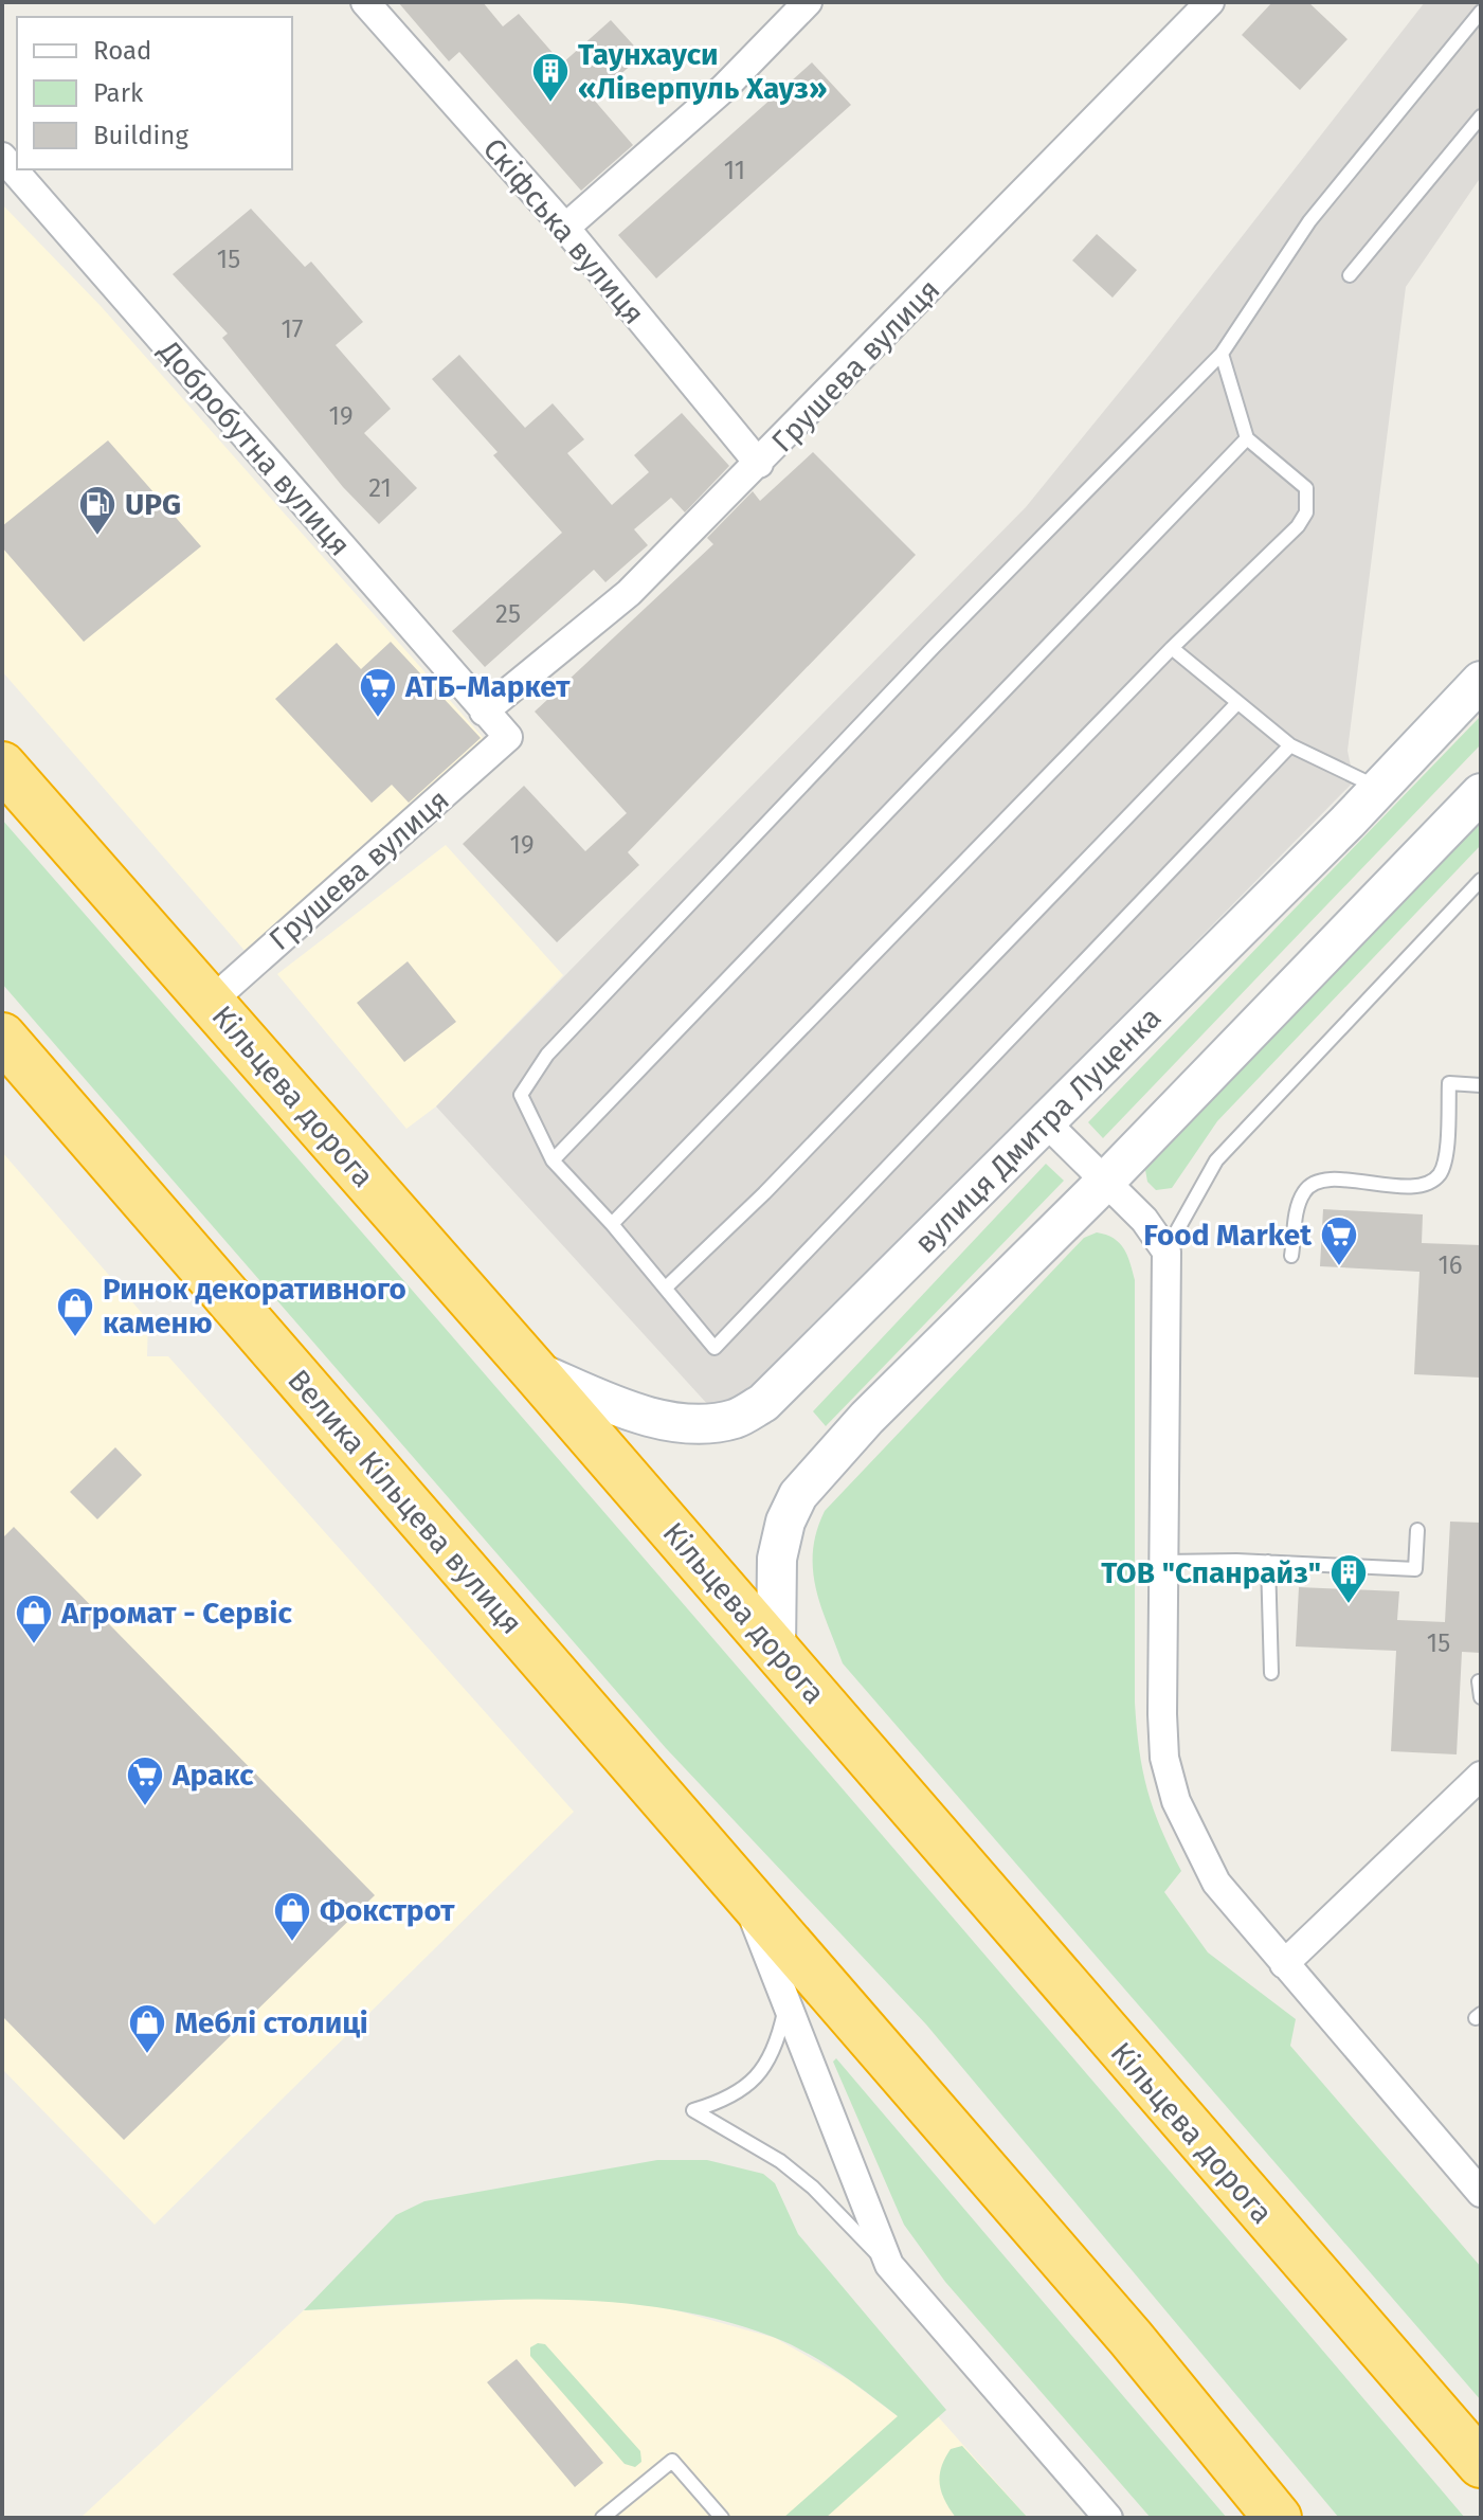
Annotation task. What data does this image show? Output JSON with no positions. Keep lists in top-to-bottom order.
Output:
{
  "streets": {
    "highway": ["Кільцева дорога", "Велика Кільцева вулиця"],
    "main road": ["вулиця Дмитра Луценка"],
    "street": ["Скіфська вулиця", "Грушева вулиця", "Добробутна вулиця"]
  },
  "crossings": [
    ["Скіфська вулиця", "Грушева вулиця"],
    ["Грушева вулиця", "Добробутна вулиця"],
    ["Грушева вулиця", "Кільцева дорога"],
    ["Кільцева дорога", "вулиця Дмитра Луценка"]
  ],
  "places": {
    "building": ["Таунхауси «Ліверпуль Хауз»", "ТОВ \"Спанрайз\""],
    "fuel station": ["UPG"],
    "supermarket": ["АТБ-Маркет", "Food Market", "Аракс"],
    "shop": [
      "Ринок декоративного каменю",
      "Агромат - Сервіс",
      "Фокстрот",
      "Меблі столиці"
    ]
  },
  "house_numbers": [
    "11",
    "15",
    "17",
    "19",
    "21",
    "25",
    "19",
    "16",
    "15"
  ],
  "legend": ["Road", "Park", "Building"]
}
